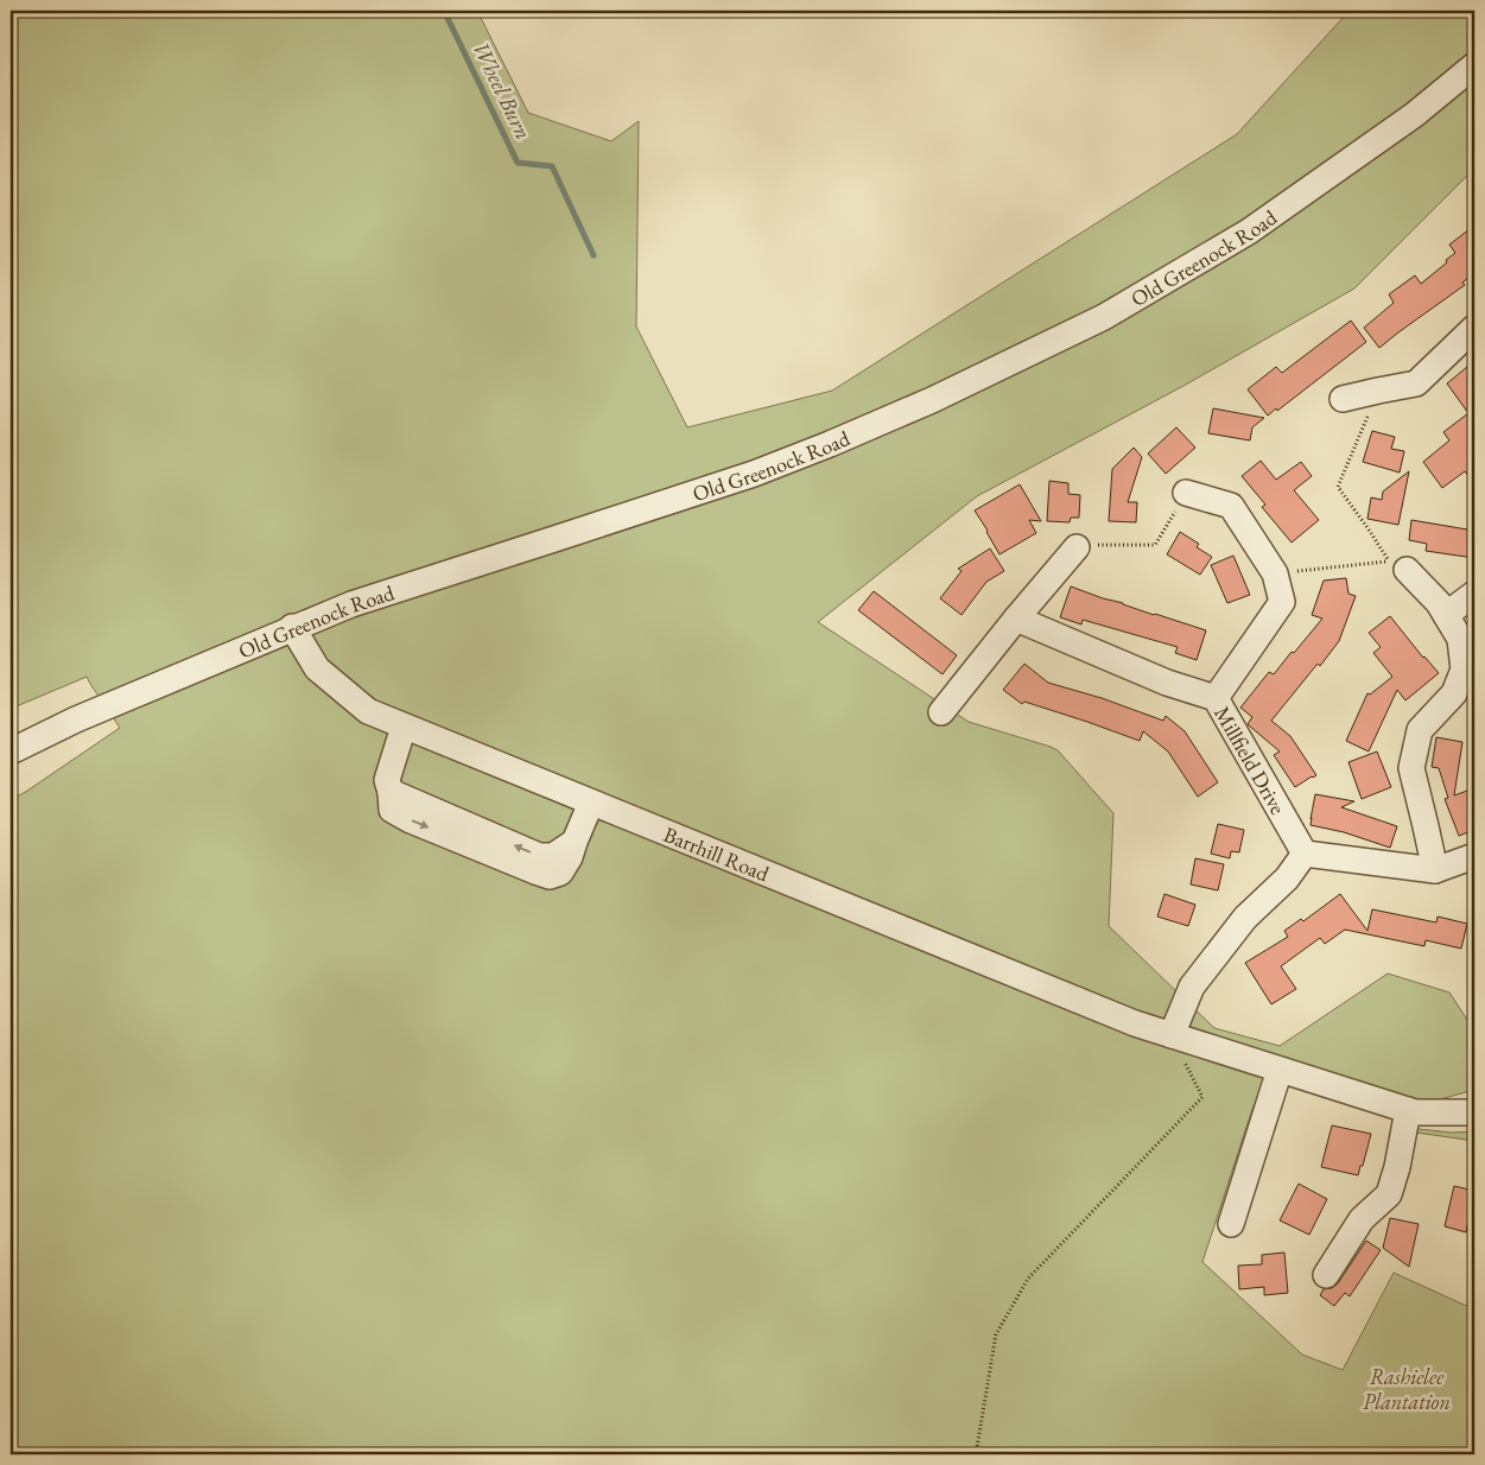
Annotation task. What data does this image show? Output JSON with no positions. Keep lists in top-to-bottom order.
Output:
{
  "streets": {
    "street": ["Old Greenock Road", "Millfield Drive", "Barrhill Road"]
  },
  "crossings": [
    ["Old Greenock Road", "Barrhill Road"]
  ],
  "water": ["Wheel Burn"],
  "parks": ["Rashielee Plantation"]
}
